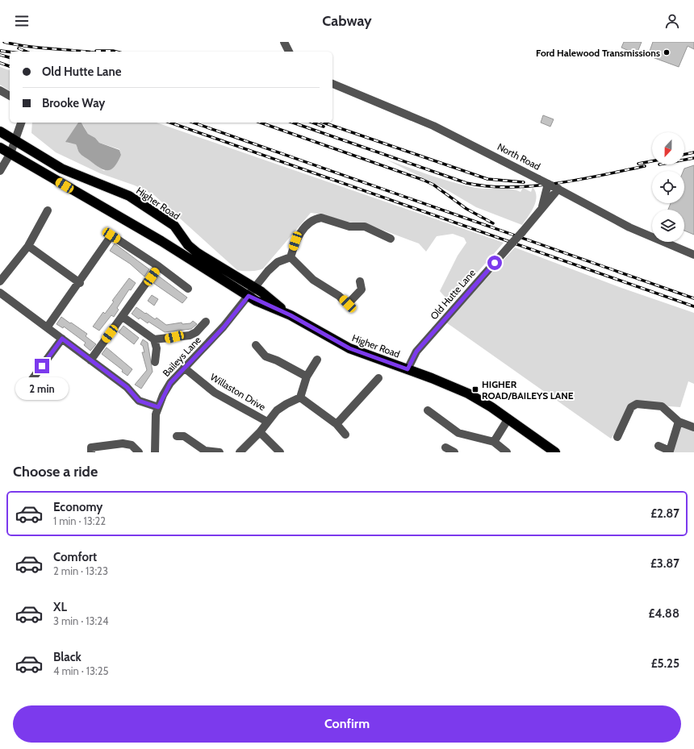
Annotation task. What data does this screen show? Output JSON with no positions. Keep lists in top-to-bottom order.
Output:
{
  "streets": {
    "highway": ["Higher Road"],
    "street": [
      "North Road",
      "Old Hutte Lane",
      "Baileys Lane",
      "Willaston Drive"
    ]
  },
  "crossings": [
    ["North Road", "Old Hutte Lane"],
    ["Higher Road", "Old Hutte Lane"],
    ["Higher Road", "Baileys Lane"],
    ["Baileys Lane", "Willaston Drive"]
  ],
  "places": {
    "other": ["Ford Halewood Transmissions"],
    "transit": ["HIGHER ROAD/BAILEYS LANE"]
  },
  "north": "bottom",
  "page": {
    "header": "Cabway",
    "banner": ["Old Hutte Lane", "Brooke Way"],
    "bubble": "2 min",
    "heading": "Choose a ride",
    "list": [
      {
        "name": "Economy",
        "note": "1 min · 13:22",
        "value": "£2.87"
      },
      {
        "name": "Comfort",
        "note": "2 min · 13:23",
        "value": "£3.87"
      },
      {
        "name": "XL",
        "note": "3 min · 13:24",
        "value": "£4.88"
      },
      {
        "name": "Black",
        "note": "4 min · 13:25",
        "value": "£5.25"
      }
    ],
    "buttons": "Confirm"
  }
}
